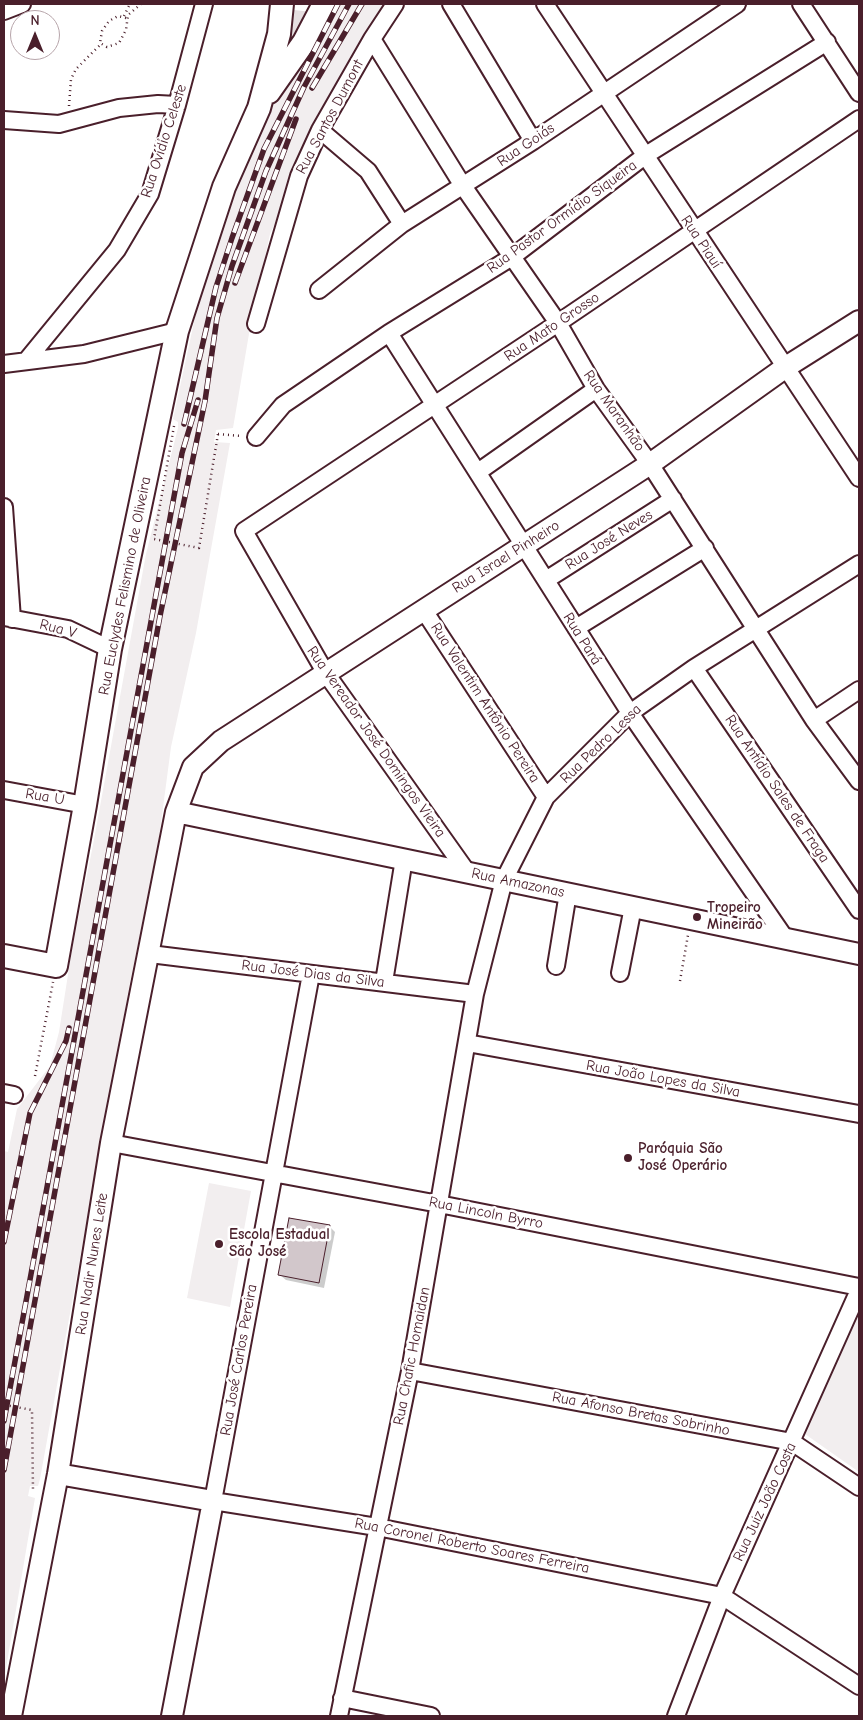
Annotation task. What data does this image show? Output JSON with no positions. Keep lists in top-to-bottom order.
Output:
{
  "streets": {
    "main road": ["Rua Euclydes Felismino de Oliveira"],
    "street": [
      "Rua Santos Dumont",
      "Rua Ovídio Celeste",
      "Rua Goiás",
      "Rua Pastor Ormídio Siqueira",
      "Rua Piauí",
      "Rua Mato Grosso",
      "Rua Maranhão",
      "Rua José Neves",
      "Rua Israel Pinheiro",
      "Rua V",
      "Rua Pará",
      "Rua Valentim Antônio Pereira",
      "Rua Vereador José Domingos Vieira",
      "Rua Pedro Lessa",
      "Rua Antídio Sales de Fraga",
      "Rua U",
      "Rua Amazonas",
      "Rua José Dias da Silva",
      "Rua João Lopes da Silva",
      "Rua Lincoln Byrro",
      "Rua Nadir Nunes Leite",
      "Rua Chafic Homaidan",
      "Rua José Carlos Pereira",
      "Rua Afonso Bretas Sobrinho",
      "Rua Juiz João Costa",
      "Rua Coronel Roberto Soares Ferreira"
    ]
  },
  "crossings": [
    ["Rua Santos Dumont", "Rua Maranhão"],
    ["Rua Goiás", "Rua Piauí"],
    ["Rua Goiás", "Rua Maranhão"],
    ["Rua Pastor Ormídio Siqueira", "Rua Piauí"],
    ["Rua Pastor Ormídio Siqueira", "Rua Maranhão"],
    ["Rua Pastor Ormídio Siqueira", "Rua Pará"],
    ["Rua Piauí", "Rua Mato Grosso"],
    ["Rua Piauí", "Rua Israel Pinheiro"],
    ["Rua Mato Grosso", "Rua Maranhão"],
    ["Rua Mato Grosso", "Rua Pará"],
    ["Rua Mato Grosso", "Rua Vereador José Domingos Vieira"],
    ["Rua Maranhão", "Rua José Neves"],
    ["Rua Maranhão", "Rua Israel Pinheiro"],
    ["Rua Maranhão", "Rua Pedro Lessa"],
    ["Rua José Neves", "Rua Pará"],
    ["Rua Israel Pinheiro", "Rua Pará"],
    ["Rua Israel Pinheiro", "Rua Valentim Antônio Pereira"],
    ["Rua Israel Pinheiro", "Rua Vereador José Domingos Vieira"],
    ["Rua Israel Pinheiro", "Rua Amazonas"],
    ["Rua Israel Pinheiro", "Rua Nadir Nunes Leite"],
    ["Rua Euclydes Felismino de Oliveira", "Rua V"],
    ["Rua Euclydes Felismino de Oliveira", "Rua U"],
    ["Rua Pará", "Rua Pedro Lessa"],
    ["Rua Pará", "Rua Amazonas"],
    ["Rua Valentim Antônio Pereira", "Rua Pedro Lessa"],
    ["Rua Vereador José Domingos Vieira", "Rua Amazonas"],
    ["Rua Pedro Lessa", "Rua Antídio Sales de Fraga"],
    ["Rua Pedro Lessa", "Rua Amazonas"],
    ["Rua Pedro Lessa", "Rua José Dias da Silva"],
    ["Rua Pedro Lessa", "Rua Chafic Homaidan"],
    ["Rua Amazonas", "Rua Nadir Nunes Leite"],
    ["Rua José Dias da Silva", "Rua Nadir Nunes Leite"],
    ["Rua José Dias da Silva", "Rua Chafic Homaidan"],
    ["Rua José Dias da Silva", "Rua José Carlos Pereira"],
    ["Rua João Lopes da Silva", "Rua Chafic Homaidan"],
    ["Rua Lincoln Byrro", "Rua Nadir Nunes Leite"],
    ["Rua Lincoln Byrro", "Rua Chafic Homaidan"],
    ["Rua Lincoln Byrro", "Rua José Carlos Pereira"],
    ["Rua Lincoln Byrro", "Rua Juiz João Costa"],
    ["Rua Nadir Nunes Leite", "Rua Coronel Roberto Soares Ferreira"],
    ["Rua Chafic Homaidan", "Rua Afonso Bretas Sobrinho"],
    ["Rua Chafic Homaidan", "Rua Coronel Roberto Soares Ferreira"],
    ["Rua José Carlos Pereira", "Rua Coronel Roberto Soares Ferreira"],
    ["Rua Afonso Bretas Sobrinho", "Rua Juiz João Costa"],
    ["Rua Juiz João Costa", "Rua Coronel Roberto Soares Ferreira"]
  ],
  "places": ["Tropeiro Mineirão", "Paróquia São José Operário", "Escola Estadual São José"],
  "north": "top"
}
